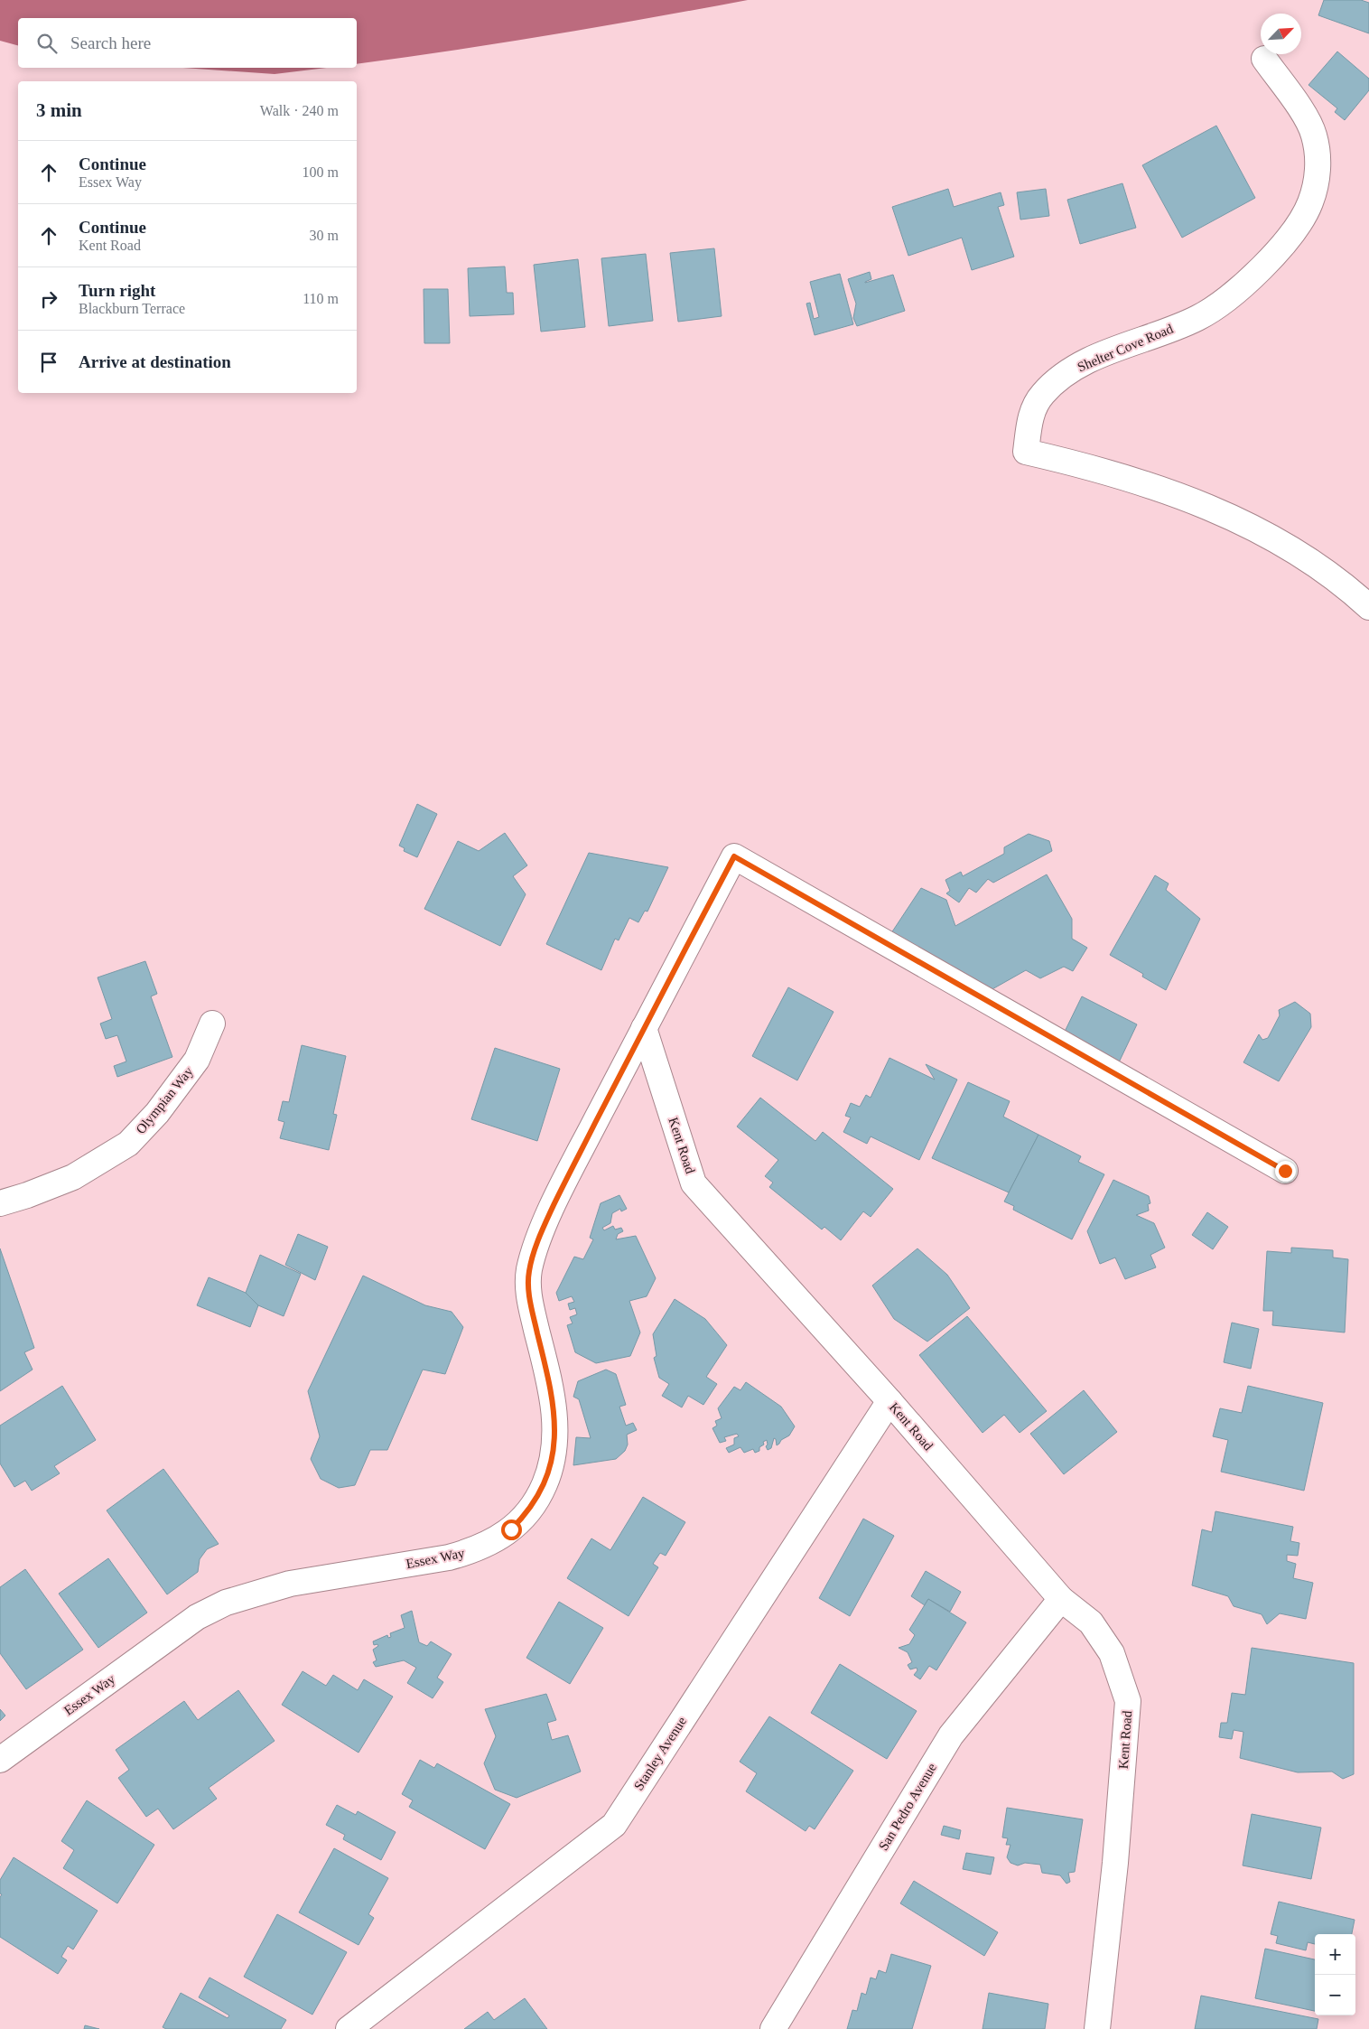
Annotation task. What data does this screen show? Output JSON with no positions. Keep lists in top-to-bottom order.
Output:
{
  "streets": {
    "street": [
      "Shelter Cove Road",
      "Olympian Way",
      "Kent Road",
      "Essex Way",
      "Stanley Avenue",
      "San Pedro Avenue"
    ]
  },
  "crossings": [
    ["Kent Road", "Essex Way"],
    ["Kent Road", "Stanley Avenue"],
    ["Kent Road", "San Pedro Avenue"]
  ],
  "north": "top right",
  "page": {
    "search": "Search here",
    "heading": ["3 min", "Walk · 240 m"],
    "list": [
      ["Continue", "Essex Way", "100 m"],
      ["Continue", "Kent Road", "30 m"],
      ["Turn right", "Blackburn Terrace", "110 m"],
      "Arrive at destination"
    ],
    "map_buttons": ["+", "−"]
  }
}
